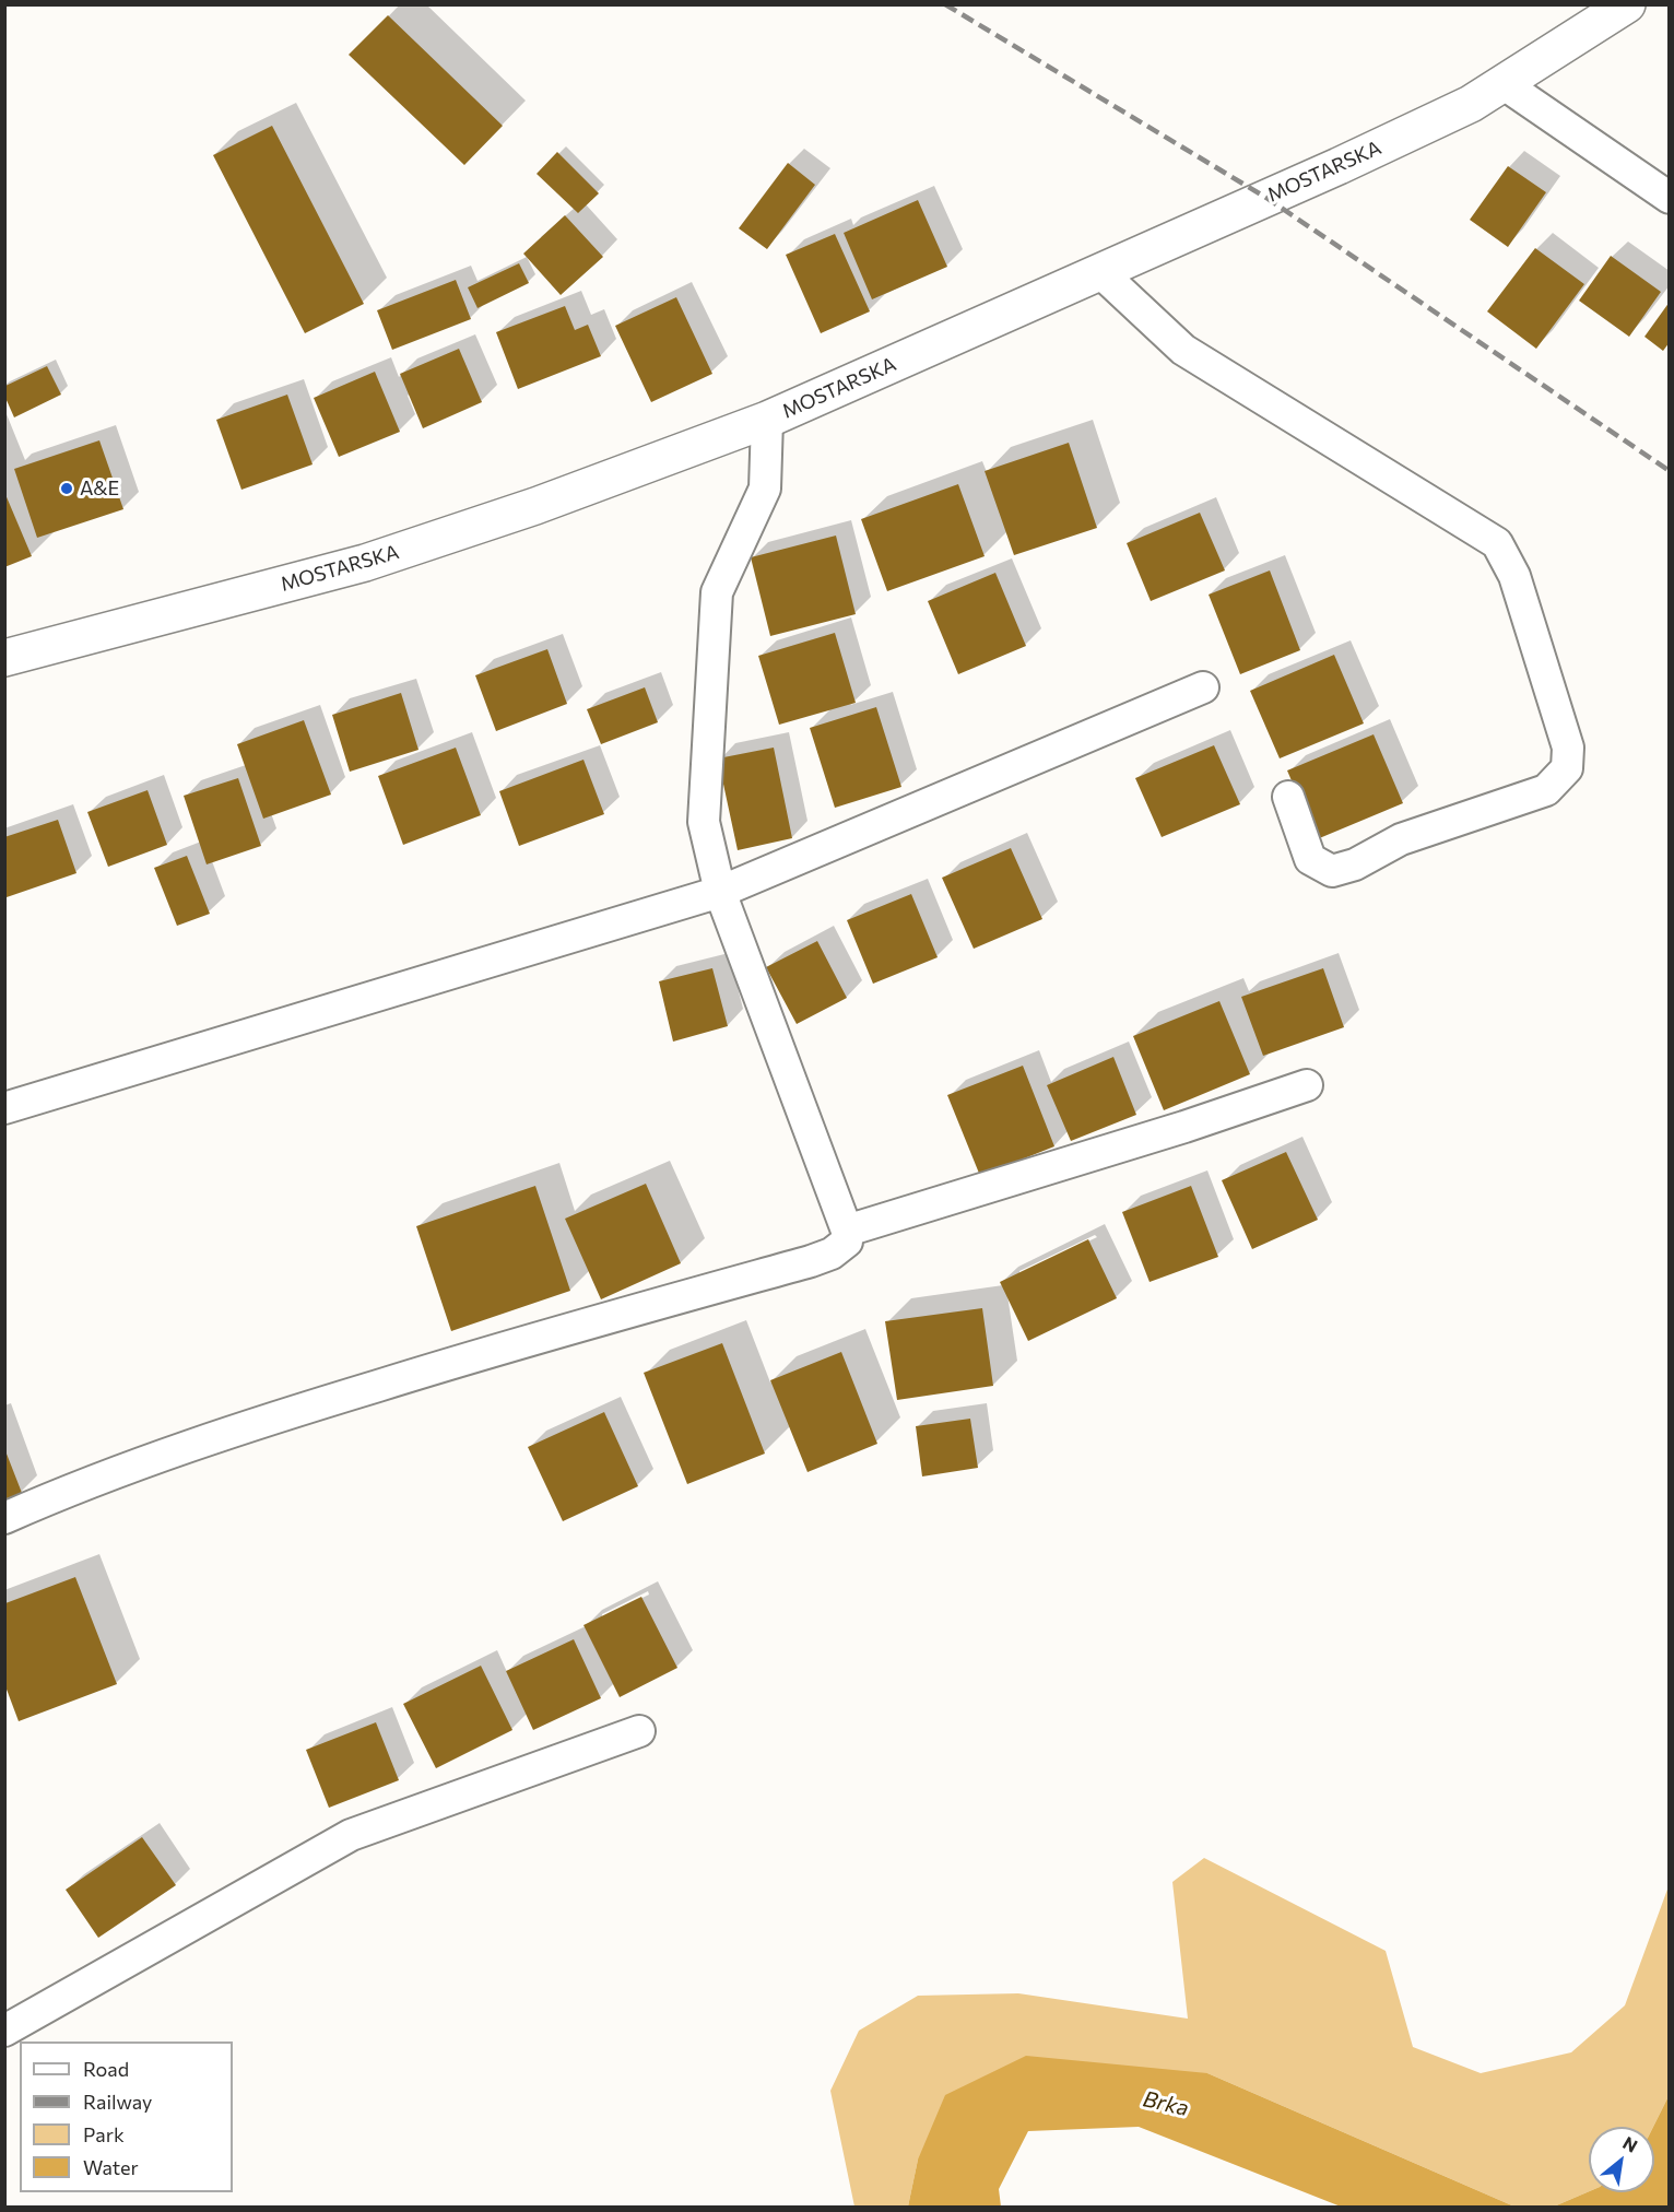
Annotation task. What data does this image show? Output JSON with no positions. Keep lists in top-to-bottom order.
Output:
{
  "streets": {
    "main road": ["MOSTARSKA"]
  },
  "water": ["Brka"],
  "places": ["A&E"],
  "legend": [
    "Road",
    "Railway",
    "Park",
    "Water"
  ],
  "north": "top right"
}
